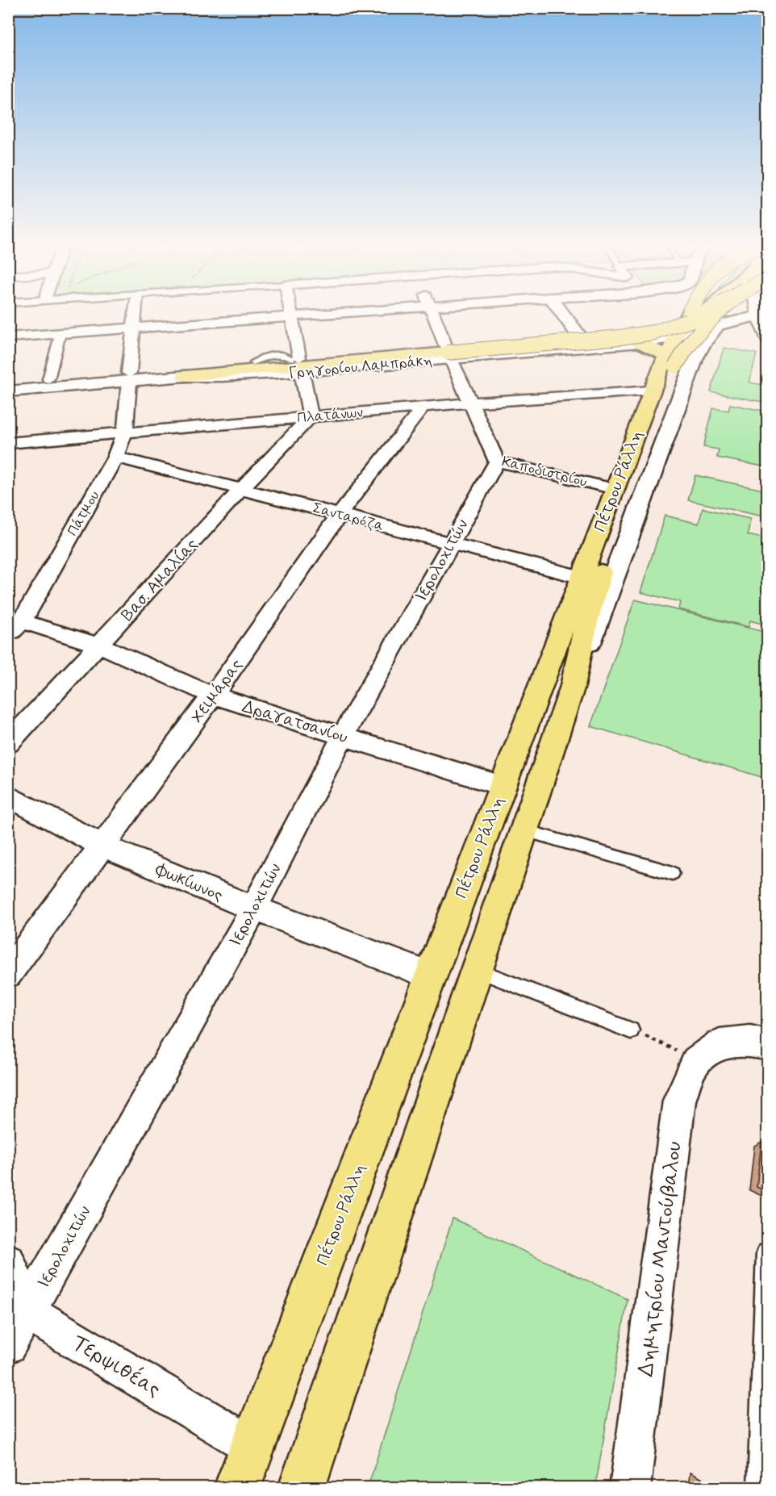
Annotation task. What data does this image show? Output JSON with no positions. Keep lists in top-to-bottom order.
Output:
{
  "streets": {
    "main road": ["Γρηγορίου Λαμπράκη", "Πέτρου Ράλλη"],
    "street": [
      "Πλατάνων",
      "Καποδιστρίου",
      "Πάτμου",
      "Σανταρόζα",
      "Ιερολοχιτών",
      "Βασ. Αμαλίας",
      "Χειμάρας",
      "Δραγατσανίου",
      "Φωκίωνος",
      "Δημητρίου Μαντούβαλου",
      "Τερψιθέας"
    ]
  },
  "crossings": [
    ["Γρηγορίου Λαμπράκη", "Καποδιστρίου"],
    ["Γρηγορίου Λαμπράκη", "Πέτρου Ράλλη"],
    ["Γρηγορίου Λαμπράκη", "Πάτμου"],
    ["Πλατάνων", "Καποδιστρίου"],
    ["Πλατάνων", "Πέτρου Ράλλη"],
    ["Πλατάνων", "Πάτμου"],
    ["Πλατάνων", "Βασ. Αμαλίας"],
    ["Πλατάνων", "Χειμάρας"],
    ["Καποδιστρίου", "Πέτρου Ράλλη"],
    ["Καποδιστρίου", "Ιερολοχιτών"],
    ["Πέτρου Ράλλη", "Σανταρόζα"],
    ["Πέτρου Ράλλη", "Δραγατσανίου"],
    ["Πέτρου Ράλλη", "Φωκίωνος"],
    ["Πέτρου Ράλλη", "Τερψιθέας"],
    ["Πάτμου", "Σανταρόζα"],
    ["Πάτμου", "Δραγατσανίου"],
    ["Σανταρόζα", "Ιερολοχιτών"],
    ["Σανταρόζα", "Βασ. Αμαλίας"],
    ["Σανταρόζα", "Χειμάρας"],
    ["Ιερολοχιτών", "Δραγατσανίου"],
    ["Ιερολοχιτών", "Φωκίωνος"],
    ["Ιερολοχιτών", "Τερψιθέας"],
    ["Βασ. Αμαλίας", "Δραγατσανίου"],
    ["Χειμάρας", "Δραγατσανίου"],
    ["Χειμάρας", "Φωκίωνος"]
  ]
}
